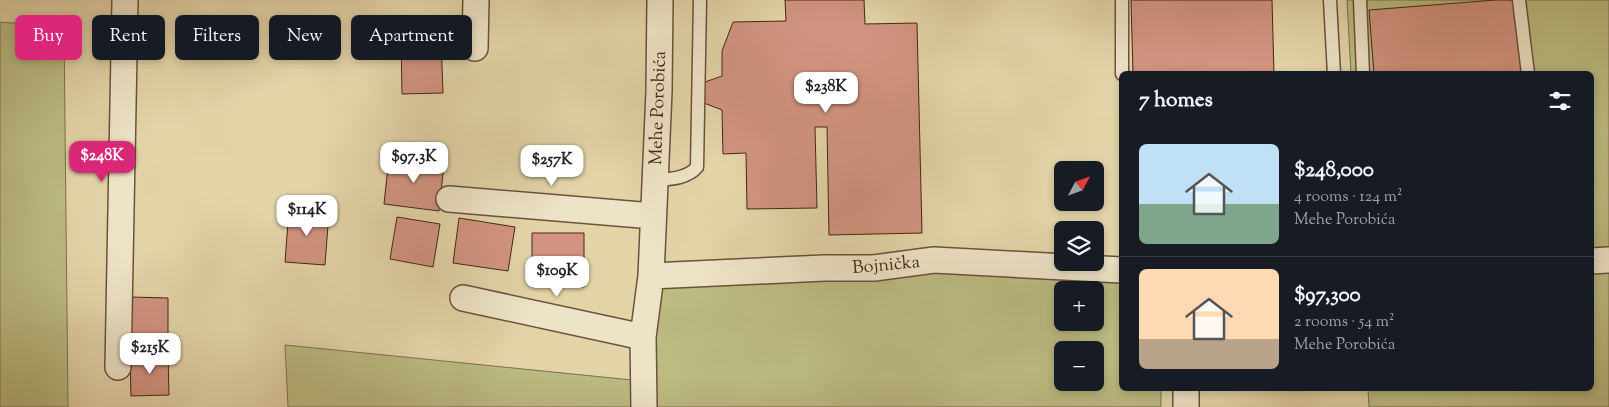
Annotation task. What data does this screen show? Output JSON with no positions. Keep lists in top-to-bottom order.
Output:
{
  "streets": {
    "street": ["Mehe Porobića", "Bojnička"]
  },
  "crossings": [
    ["Mehe Porobića", "Bojnička"]
  ],
  "north": "top right",
  "page": {
    "chip": [
      "Buy",
      "Rent",
      "Filters",
      "New",
      "Apartment"
    ],
    "heading": "7 homes",
    "price": [
      "$238K",
      "$248K",
      "$97.3K",
      "$257K",
      "$114K",
      "$109K",
      "$215K"
    ],
    "list": [
      {
        "name": "$248,000",
        "note": "4 rooms · 124 m² · Mehe Porobića"
      },
      {
        "name": "$97,300",
        "note": "2 rooms · 54 m² · Mehe Porobića"
      }
    ],
    "map_buttons": ["+", "−"]
  }
}
